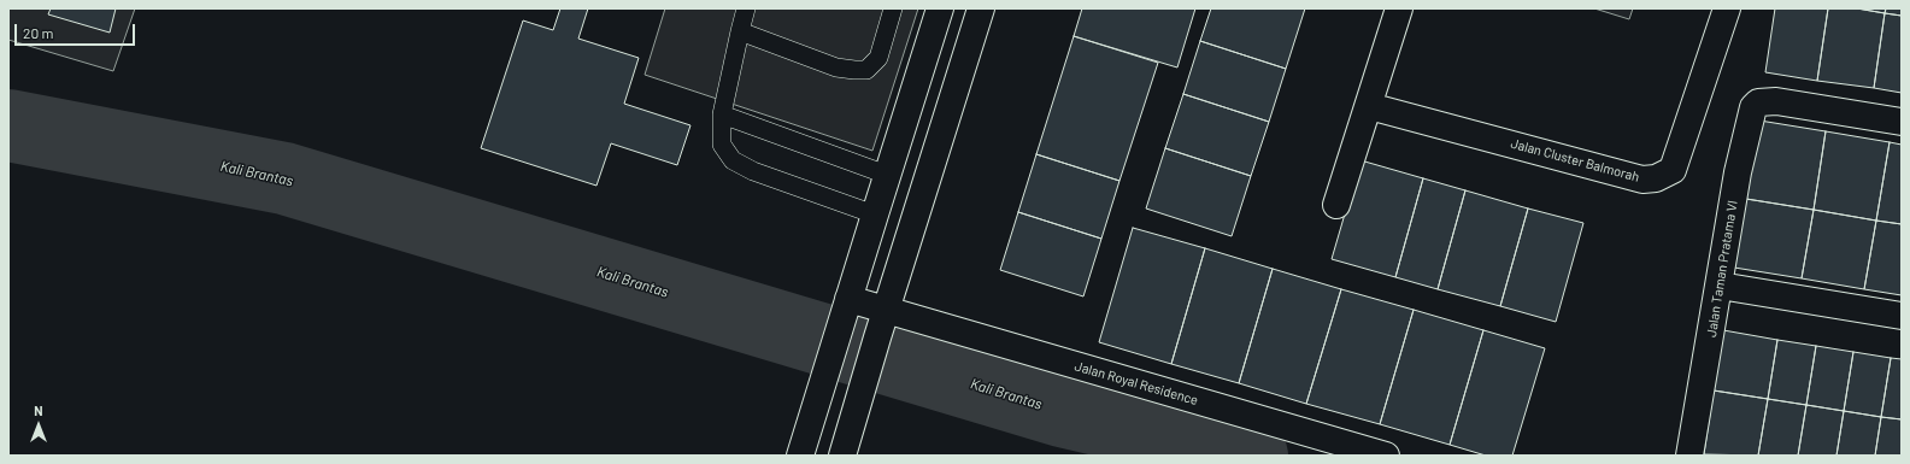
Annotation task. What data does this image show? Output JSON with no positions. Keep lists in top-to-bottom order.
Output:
{
  "streets": {
    "street": ["Jalan Cluster Balmorah", "Jalan Taman Pratama VI", "Jalan Royal Residence"]
  },
  "water": ["Kali Brantas"],
  "scale_bar": "20 m",
  "north": "top"
}
